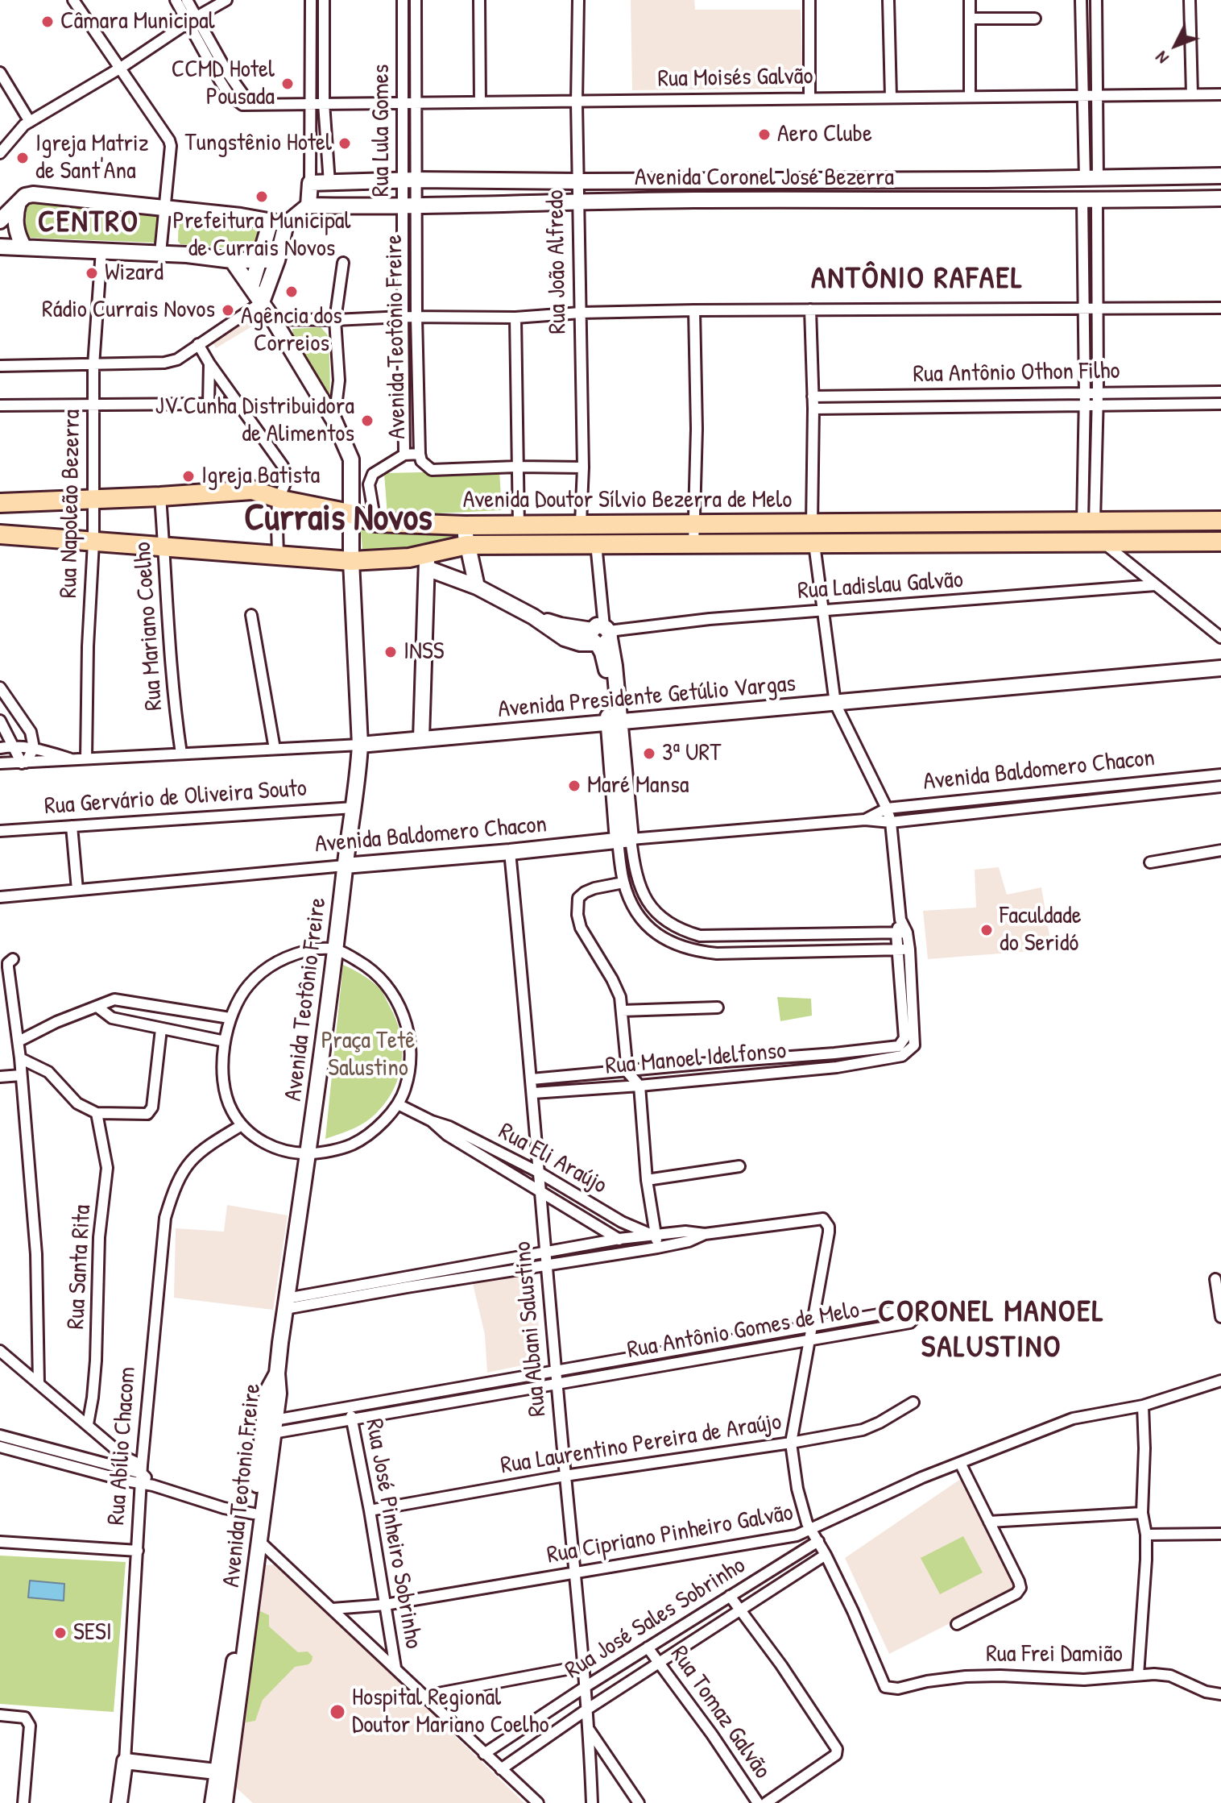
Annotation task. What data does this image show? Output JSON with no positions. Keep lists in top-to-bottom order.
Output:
{
  "streets": {
    "highway": ["Avenida Doutor Sílvio Bezerra de Melo"],
    "street": [
      "Rua Moisés Galvão",
      "Rua Lula Gomes",
      "Avenida Coronel José Bezerra",
      "Rua João Alfredo",
      "Avenida Teotônio Freire",
      "Rua Antônio Othon Filho",
      "Rua Napoleão Bezerra",
      "Rua Ladislau Galvão",
      "Rua Mariano Coelho",
      "Avenida Presidente Getúlio Vargas",
      "Avenida Baldomero Chacon",
      "Rua Gervário de Oliveira Souto",
      "Rua Manoel Idelfonso",
      "Rua Eli Araújo",
      "Rua Santa Rita",
      "Rua Albani Salustino",
      "Rua Antônio Gomes de Melo",
      "Rua Laurentino Pereira de Araújo",
      "Rua Abílio Chacom",
      "Avenida Teotonio Freire",
      "Rua José Pinheiro Sobrinho",
      "Rua Cipriano Pinheiro Galvão",
      "Rua José Sales Sobrinho",
      "Rua Frei Damião",
      "Rua Tomaz Galvão"
    ]
  },
  "crossings": [
    ["Rua Moisés Galvão", "Rua Lula Gomes"],
    ["Rua Moisés Galvão", "Rua João Alfredo"],
    ["Rua Lula Gomes", "Avenida Coronel José Bezerra"],
    ["Rua Lula Gomes", "Avenida Teotônio Freire"],
    ["Avenida Coronel José Bezerra", "Rua João Alfredo"],
    ["Avenida Coronel José Bezerra", "Avenida Teotônio Freire"],
    ["Rua João Alfredo", "Avenida Doutor Sílvio Bezerra de Melo"],
    ["Avenida Teotônio Freire", "Avenida Doutor Sílvio Bezerra de Melo"],
    ["Avenida Teotônio Freire", "Avenida Presidente Getúlio Vargas"],
    ["Avenida Teotônio Freire", "Avenida Baldomero Chacon"],
    ["Avenida Teotônio Freire", "Rua Gervário de Oliveira Souto"],
    ["Avenida Teotônio Freire", "Avenida Teotonio Freire"],
    ["Avenida Doutor Sílvio Bezerra de Melo", "Rua Napoleão Bezerra"],
    ["Avenida Doutor Sílvio Bezerra de Melo", "Rua Mariano Coelho"],
    ["Rua Napoleão Bezerra", "Avenida Presidente Getúlio Vargas"],
    ["Rua Mariano Coelho", "Avenida Presidente Getúlio Vargas"],
    ["Avenida Baldomero Chacon", "Rua Albani Salustino"],
    ["Rua Manoel Idelfonso", "Rua Albani Salustino"],
    ["Rua Eli Araújo", "Rua Albani Salustino"],
    ["Rua Albani Salustino", "Rua Antônio Gomes de Melo"],
    ["Rua Albani Salustino", "Rua Laurentino Pereira de Araújo"],
    ["Rua Albani Salustino", "Rua Cipriano Pinheiro Galvão"],
    ["Rua Albani Salustino", "Rua José Sales Sobrinho"],
    ["Rua Antônio Gomes de Melo", "Avenida Teotonio Freire"],
    ["Rua Antônio Gomes de Melo", "Rua José Pinheiro Sobrinho"],
    ["Rua Laurentino Pereira de Araújo", "Rua José Pinheiro Sobrinho"],
    ["Rua José Pinheiro Sobrinho", "Rua Cipriano Pinheiro Galvão"],
    ["Rua José Sales Sobrinho", "Rua Frei Damião"],
    ["Rua José Sales Sobrinho", "Rua Tomaz Galvão"]
  ],
  "districts": [
    "CENTRO",
    "ANTÔNIO RAFAEL",
    "Currais Novos",
    "CORONEL MANOEL SALUSTINO"
  ],
  "parks": ["Praça Tetê Salustino"],
  "places": [
    "Câmara Municipal",
    "CCMD Hotel Pousada",
    "Aero Clube",
    "Tungstênio Hotel",
    "Igreja Matriz de Sant'Ana",
    "Prefeitura Municipal de Currais Novos",
    "Wizard",
    "Agência dos Correios",
    "Rádio Currais Novos",
    "JV Cunha Distribuidora de Alimentos",
    "Igreja Batista",
    "INSS",
    "3ª URT",
    "Maré Mansa",
    "Faculdade do Seridó",
    "SESI",
    "Hospital Regional Doutor Mariano Coelho"
  ],
  "north": "bottom left"
}
